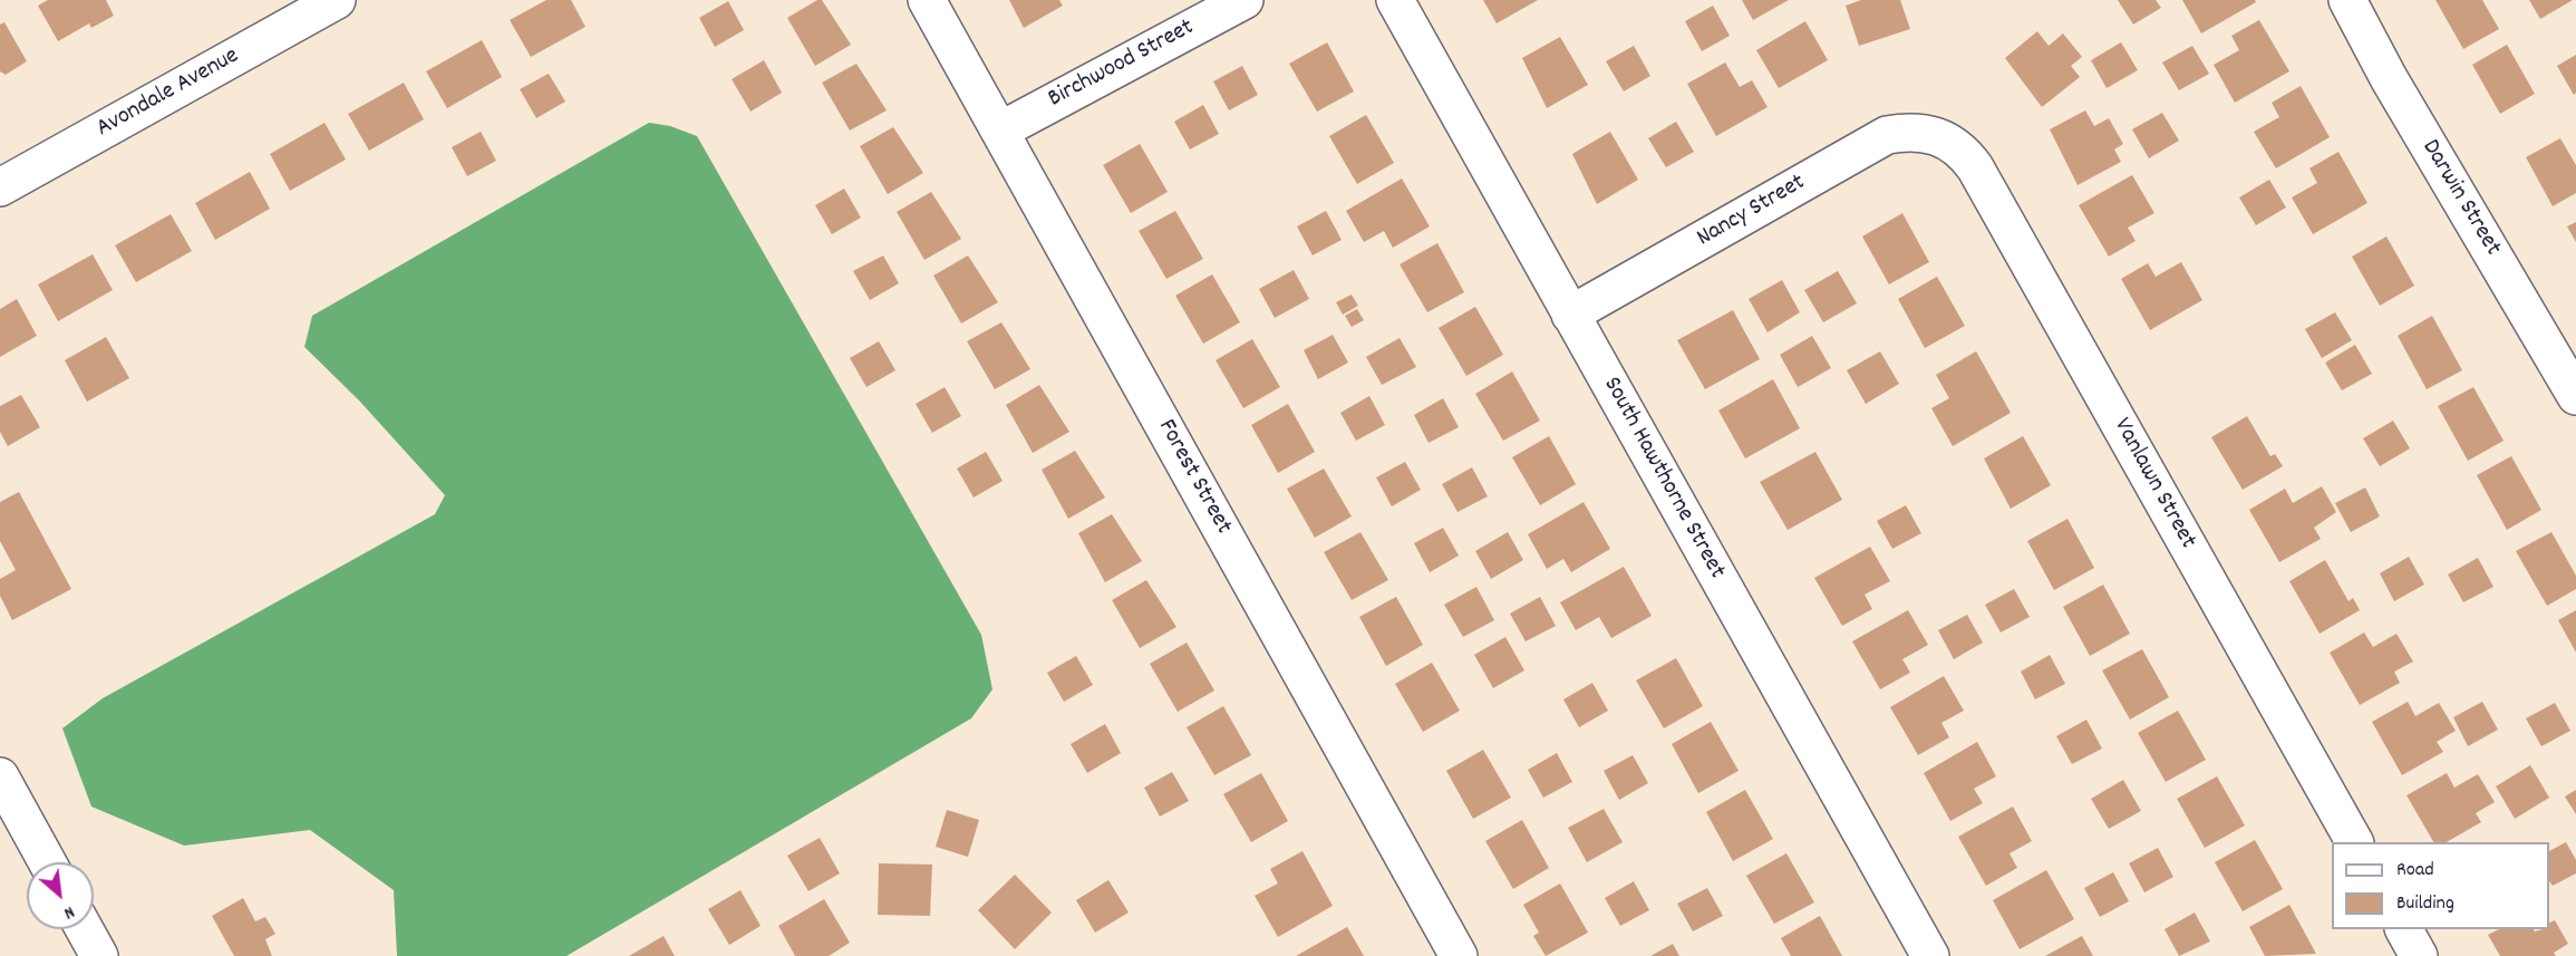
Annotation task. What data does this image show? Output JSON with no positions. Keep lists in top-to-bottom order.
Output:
{
  "streets": {
    "street": [
      "Birchwood Street",
      "Avondale Avenue",
      "Darwin Street",
      "Nancy Street",
      "Forest Street",
      "South Hawthorne Street",
      "Vanlawn Street"
    ]
  },
  "crossings": [
    ["Birchwood Street", "Forest Street"],
    ["Nancy Street", "South Hawthorne Street"],
    ["Nancy Street", "Vanlawn Street"]
  ],
  "legend": ["Road", "Building"],
  "north": "bottom right"
}
